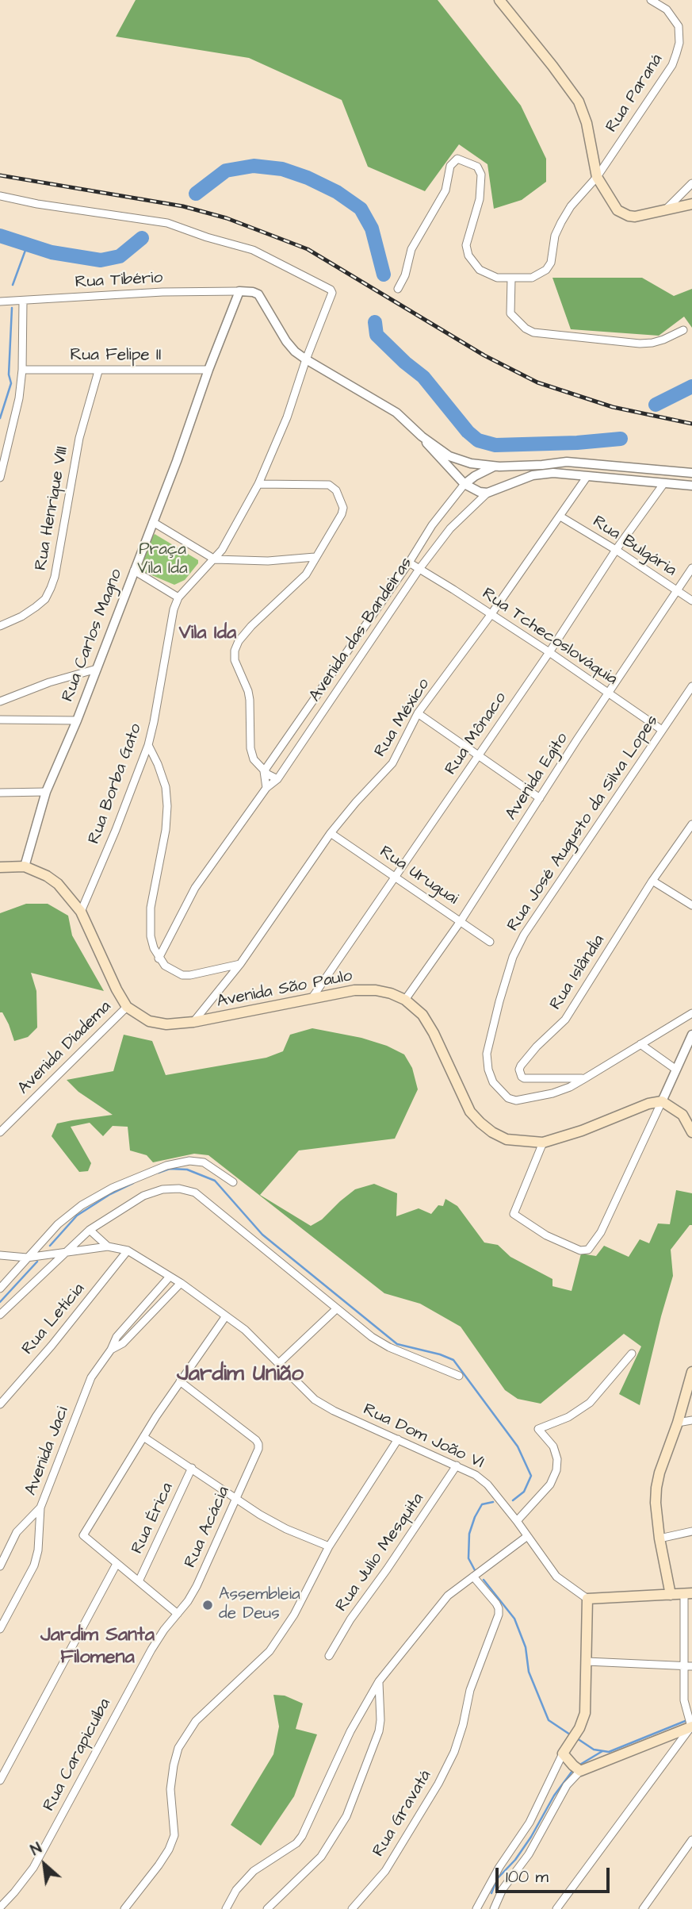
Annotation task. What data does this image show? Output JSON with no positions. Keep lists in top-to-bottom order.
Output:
{
  "streets": {
    "main road": ["Avenida São Paulo"],
    "street": [
      "Rua Paraná",
      "Rua Tibério",
      "Rua Felipe II",
      "Rua Henrique VIII",
      "Rua Bulgária",
      "Avenida das Bandeiras",
      "Rua Carlos Magno",
      "Rua Tchecoslováquia",
      "Rua México",
      "Rua Mônaco",
      "Avenida Egito",
      "Rua Borba Gato",
      "Rua José Augusto da Silva Lopes",
      "Rua Uruguai",
      "Rua Islândia",
      "Avenida Diadema",
      "Rua Letícia",
      "Rua Dom João VI",
      "Avenida Jaci",
      "Rua Érica",
      "Rua Acácia",
      "Rua Julio Mesquita",
      "Rua Carapicuíba",
      "Rua Gravatá"
    ]
  },
  "crossings": [
    ["Rua Tibério", "Rua Carlos Magno"],
    ["Rua Felipe II", "Rua Henrique VIII"],
    ["Rua Felipe II", "Rua Carlos Magno"],
    ["Rua Bulgária", "Rua México"],
    ["Rua Bulgária", "Rua Mônaco"],
    ["Rua Bulgária", "Avenida Egito"],
    ["Avenida das Bandeiras", "Rua Tchecoslováquia"],
    ["Rua Carlos Magno", "Avenida São Paulo"],
    ["Rua Tchecoslováquia", "Rua México"],
    ["Rua Tchecoslováquia", "Rua Mônaco"],
    ["Rua Tchecoslováquia", "Avenida Egito"],
    ["Rua Tchecoslováquia", "Rua José Augusto da Silva Lopes"],
    ["Rua México", "Rua Uruguai"],
    ["Rua México", "Avenida São Paulo"],
    ["Rua Mônaco", "Rua Uruguai"],
    ["Rua Mônaco", "Avenida São Paulo"],
    ["Avenida Egito", "Rua Uruguai"],
    ["Avenida Egito", "Avenida São Paulo"],
    ["Rua Borba Gato", "Avenida São Paulo"],
    ["Rua José Augusto da Silva Lopes", "Rua Islândia"],
    ["Avenida São Paulo", "Avenida Diadema"],
    ["Rua Letícia", "Rua Dom João VI"],
    ["Rua Dom João VI", "Avenida Jaci"],
    ["Rua Dom João VI", "Rua Julio Mesquita"],
    ["Rua Acácia", "Rua Carapicuíba"]
  ],
  "districts": ["Vila Ida", "Jardim União", "Jardim Santa Filomena"],
  "parks": ["Praça Vila Ida"],
  "places": ["Assembleia de Deus"],
  "scale_bar": "100 m",
  "north": "top left"
}
